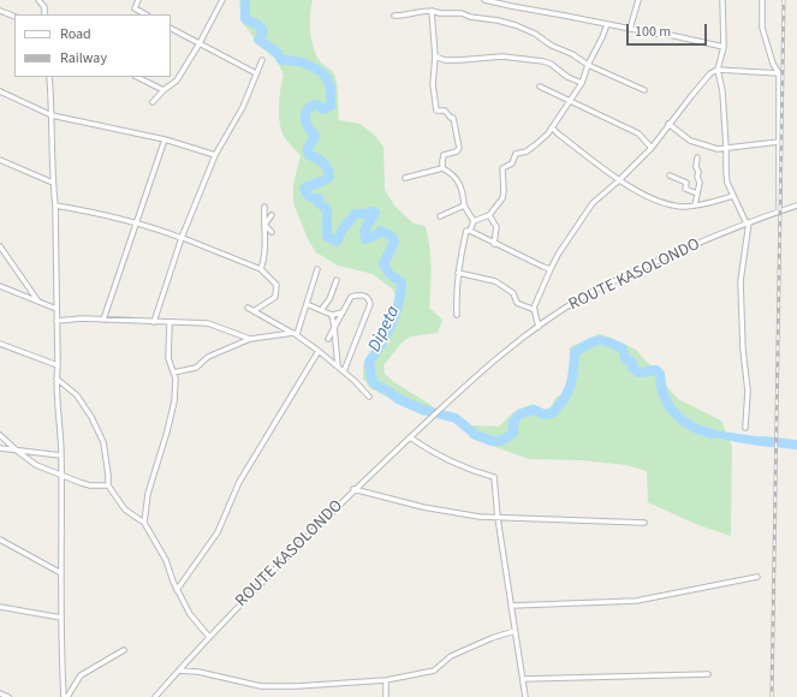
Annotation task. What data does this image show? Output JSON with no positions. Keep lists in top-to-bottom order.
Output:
{
  "streets": {
    "street": ["ROUTE KASOLONDO"]
  },
  "water": ["Dipeta"],
  "legend": ["Road", "Railway"],
  "scale_bar": "100 m"
}
